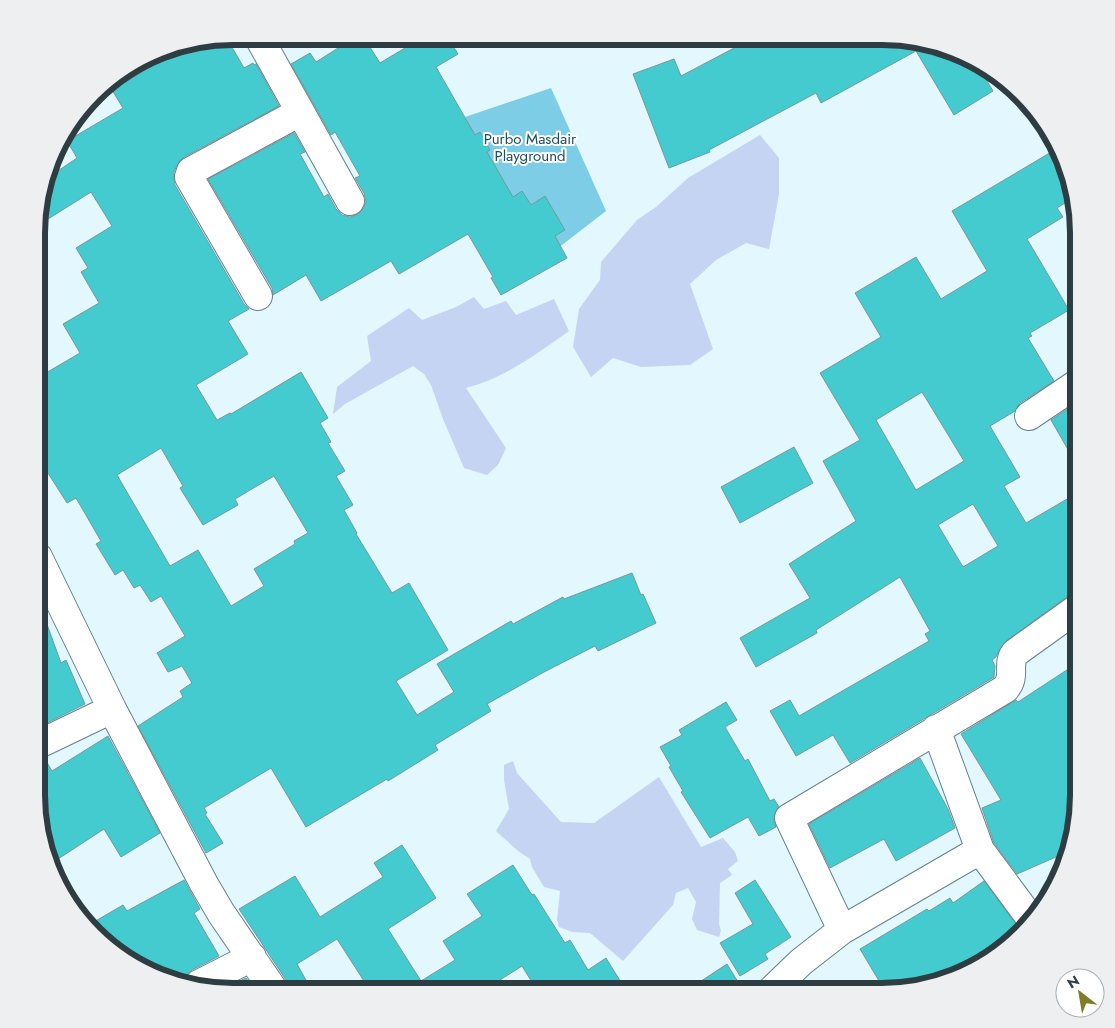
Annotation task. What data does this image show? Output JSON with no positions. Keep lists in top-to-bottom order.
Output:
{
  "parks": ["Purbo Masdair Playground"],
  "north": "top left"
}
